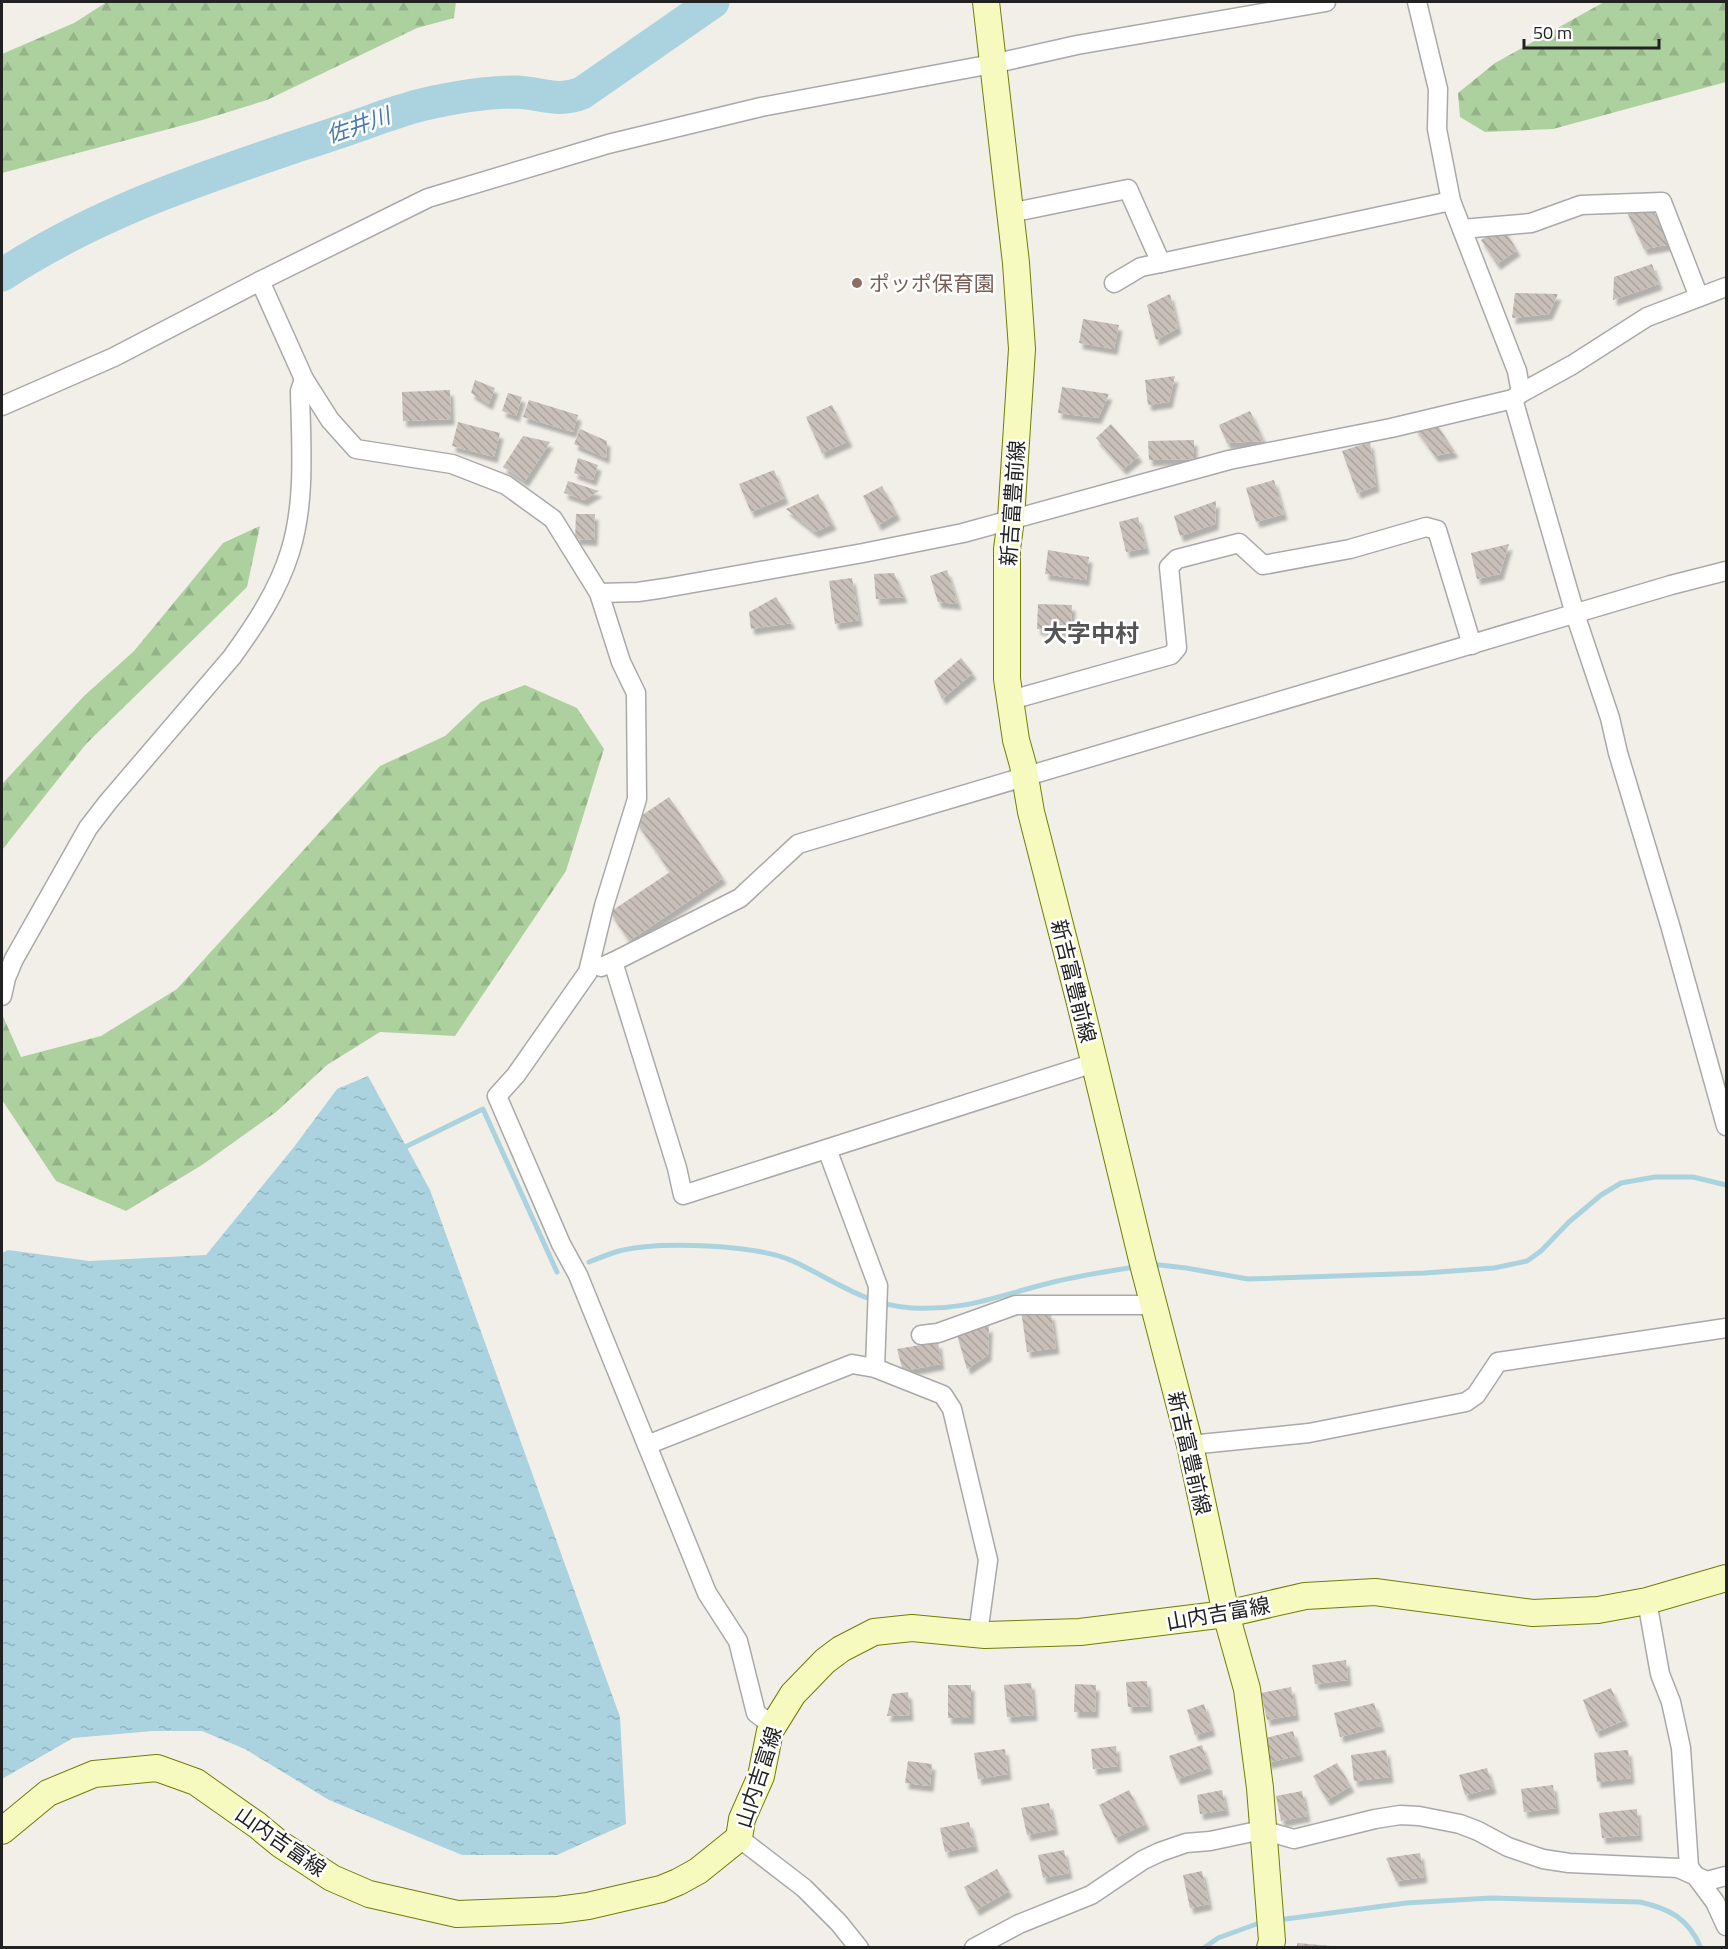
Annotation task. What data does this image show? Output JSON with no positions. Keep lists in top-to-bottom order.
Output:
{
  "streets": {
    "main road": ["新吉富豊前線", "山内吉富線"]
  },
  "crossings": [
    ["新吉富豊前線", "山内吉富線"]
  ],
  "districts": ["大字中村"],
  "water": ["佐井川"],
  "places": ["ポッポ保育園"],
  "scale_bar": "50 m"
}
